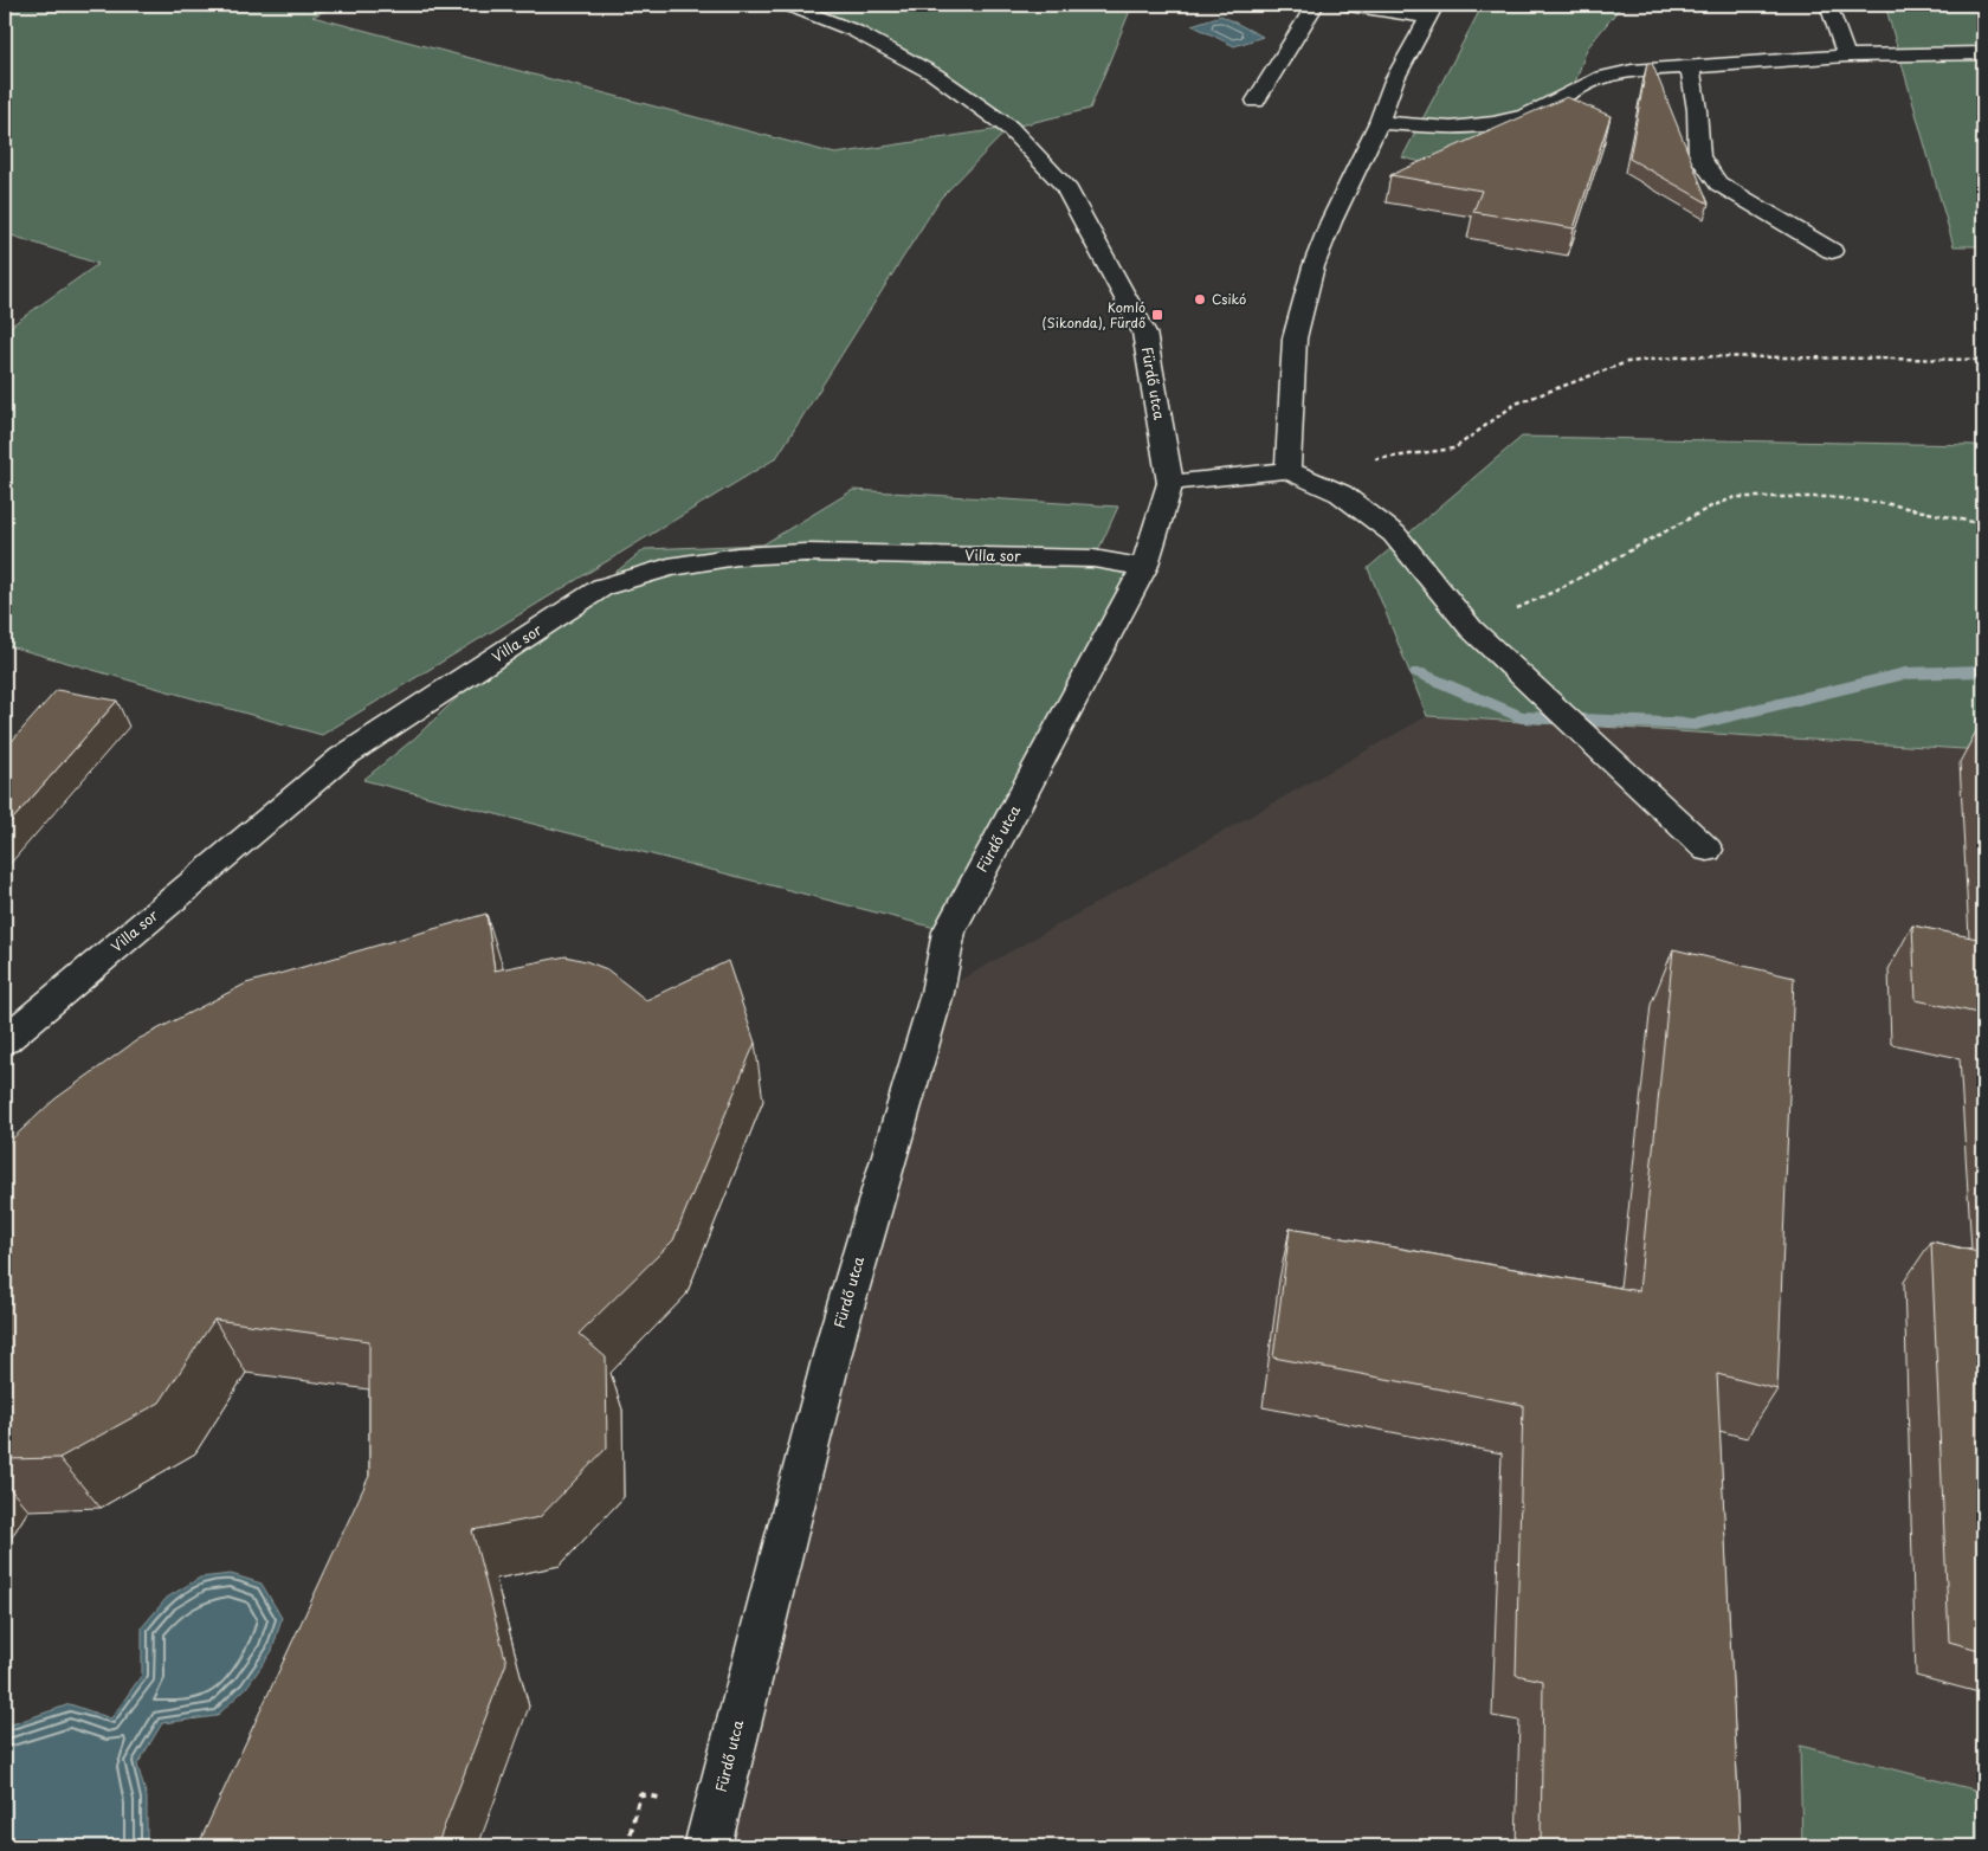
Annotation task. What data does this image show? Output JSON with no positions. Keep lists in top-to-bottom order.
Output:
{
  "streets": {
    "street": ["Fürdő utca", "Villa sor"]
  },
  "crossings": [
    ["Fürdő utca", "Villa sor"]
  ],
  "places": {
    "other": ["Csikó"],
    "transit": ["Komló (Sikonda), Fürdő"]
  }
}
